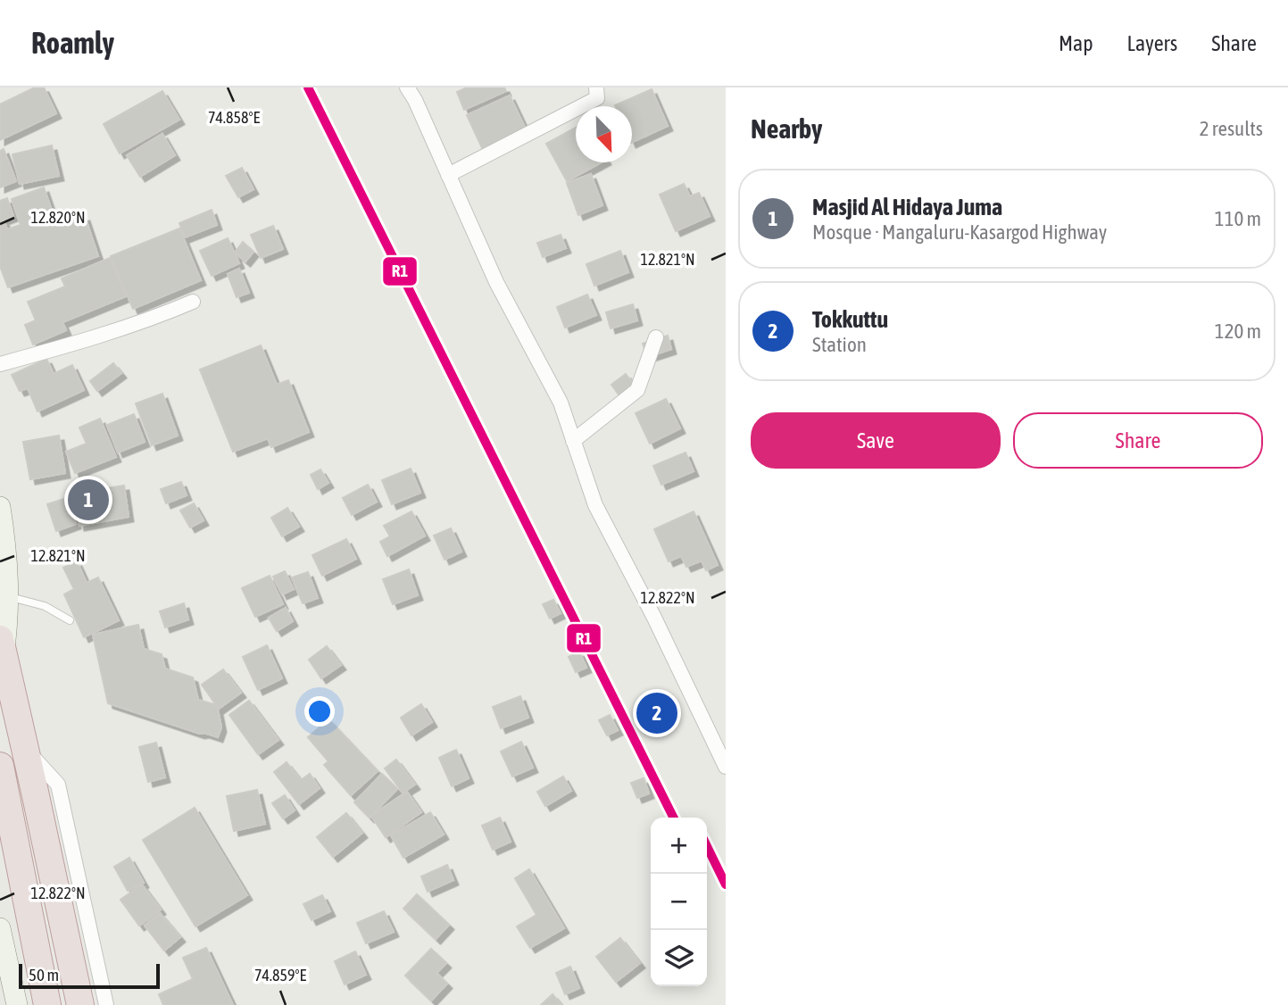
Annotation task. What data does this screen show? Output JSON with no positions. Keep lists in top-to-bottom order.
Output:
{
  "lines": ["transit line R1"],
  "scale_bar": "50 m",
  "north": "bottom right",
  "page": {
    "header": "Roamly",
    "nav": ["Map", "Layers", "Share"],
    "heading": ["Nearby", "2 results"],
    "list": [
      {
        "mark": "1",
        "name": "Masjid Al Hidaya Juma",
        "note": "Mosque · Mangaluru-Kasargod Highway",
        "value": "110 m"
      },
      {
        "mark": "2",
        "name": "Tokkuttu",
        "note": "Station",
        "value": "120 m"
      }
    ],
    "buttons": ["Save", "Share"],
    "pins": ["1", "2"],
    "map_buttons": ["+", "−"],
    "scale": "50 m"
  },
  "coordinates": [
    "74.858°E",
    "12.820°N",
    "12.821°N",
    "12.822°N",
    "74.859°E"
  ]
}
